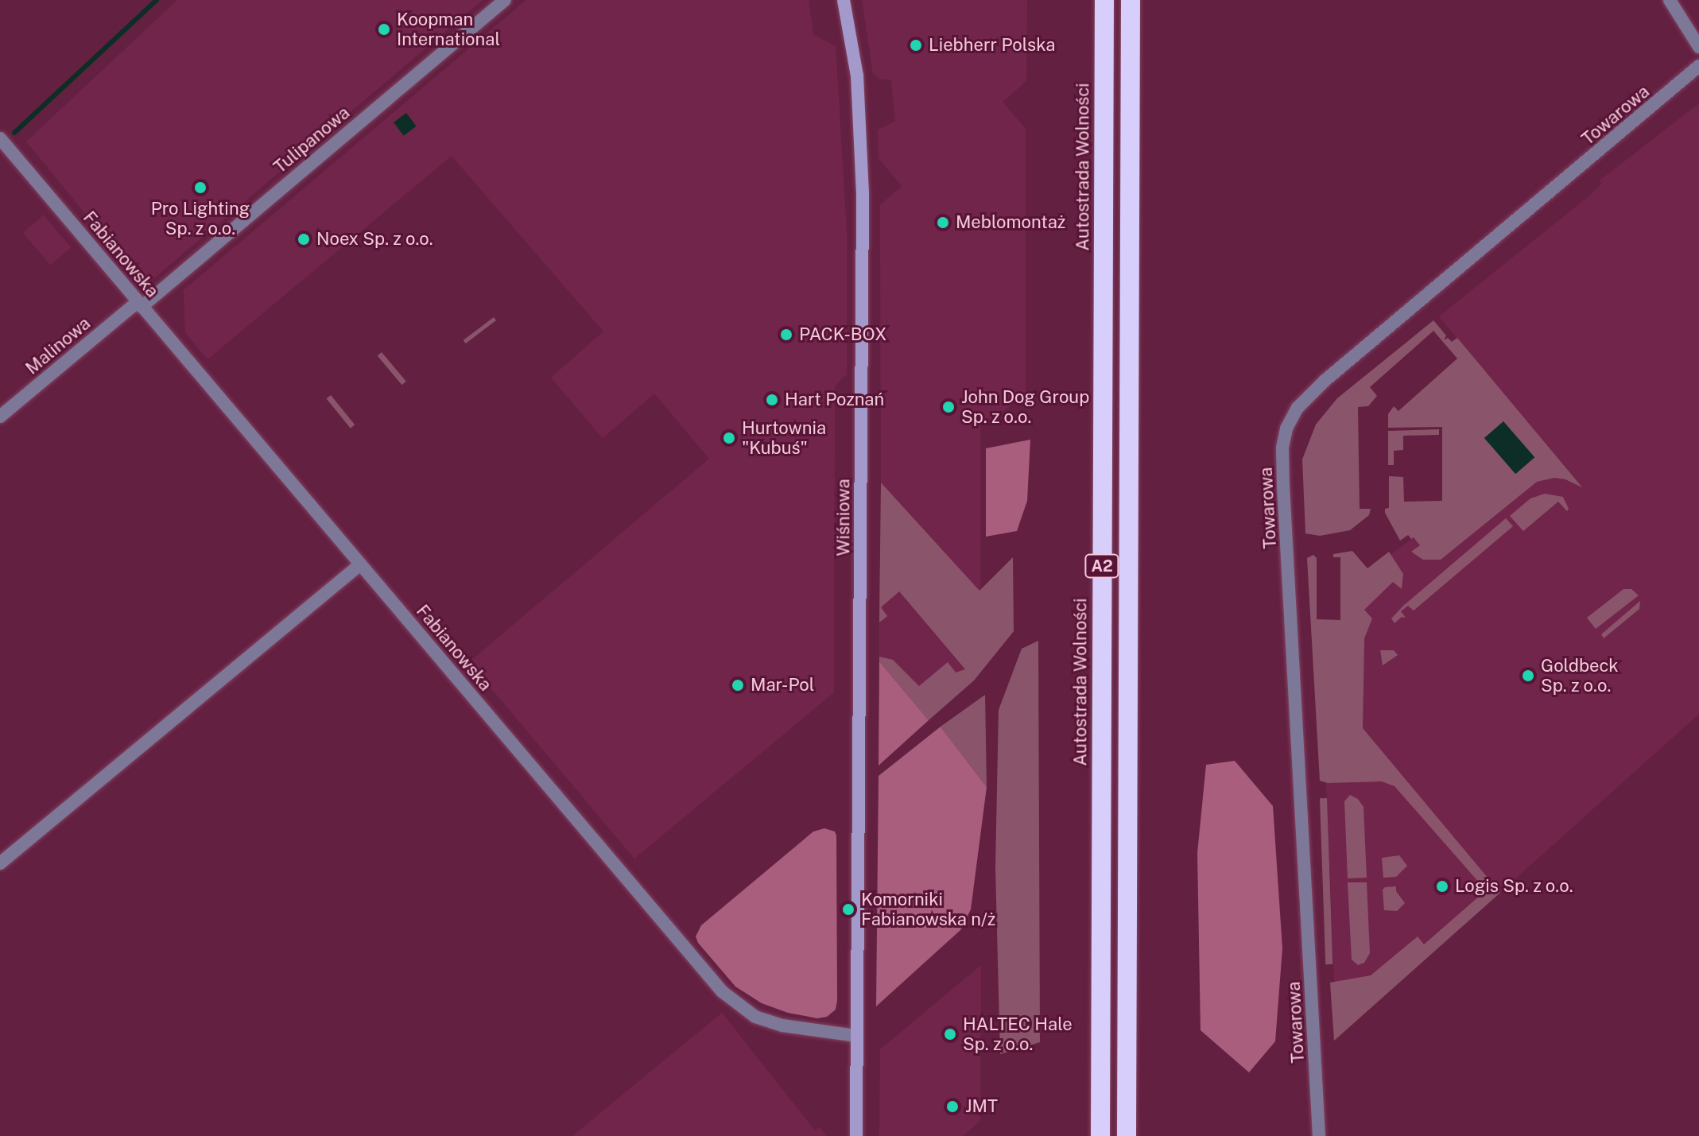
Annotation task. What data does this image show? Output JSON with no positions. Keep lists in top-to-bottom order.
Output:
{
  "streets": {
    "highway": ["Autostrada Wolności", "A2"],
    "street": [
      "Towarowa",
      "Tulipanowa",
      "Fabianowska",
      "Malinowa",
      "Wiśniowa"
    ]
  },
  "crossings": [
    ["Tulipanowa", "Fabianowska"],
    ["Tulipanowa", "Malinowa"],
    ["Fabianowska", "Malinowa"],
    ["Fabianowska", "Wiśniowa"]
  ],
  "places": [
    "Koopman International",
    "Liebherr Polska",
    "Pro Lighting Sp. z o.o.",
    "Meblomontaż",
    "Noex Sp. z o.o.",
    "PACK-BOX",
    "Hart Poznań",
    "John Dog Group Sp. z o.o.",
    "Hurtownia \"Kubuś\"",
    "Goldbeck Sp. z o.o.",
    "Mar-Pol",
    "Logis Sp. z o.o.",
    "Komorniki Fabianowska n/ż",
    "HALTEC Hale Sp. z o.o.",
    "JMT"
  ]
}
